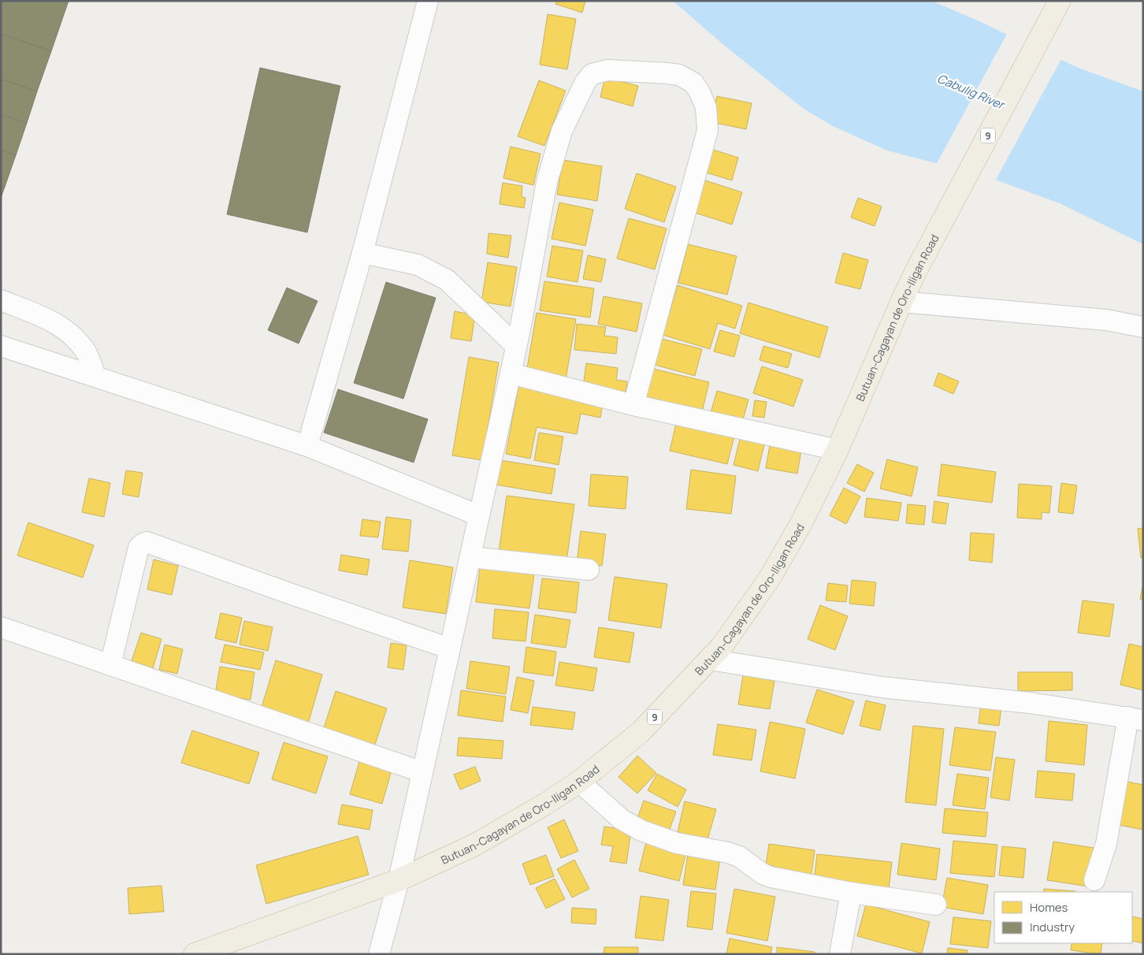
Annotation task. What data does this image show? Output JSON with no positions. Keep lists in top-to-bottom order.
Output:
{
  "streets": {
    "highway": ["9", "Butuan-Cagayan de Oro-Iligan Road"]
  },
  "water": ["Cabulig River"],
  "legend": ["Homes", "Industry"]
}
